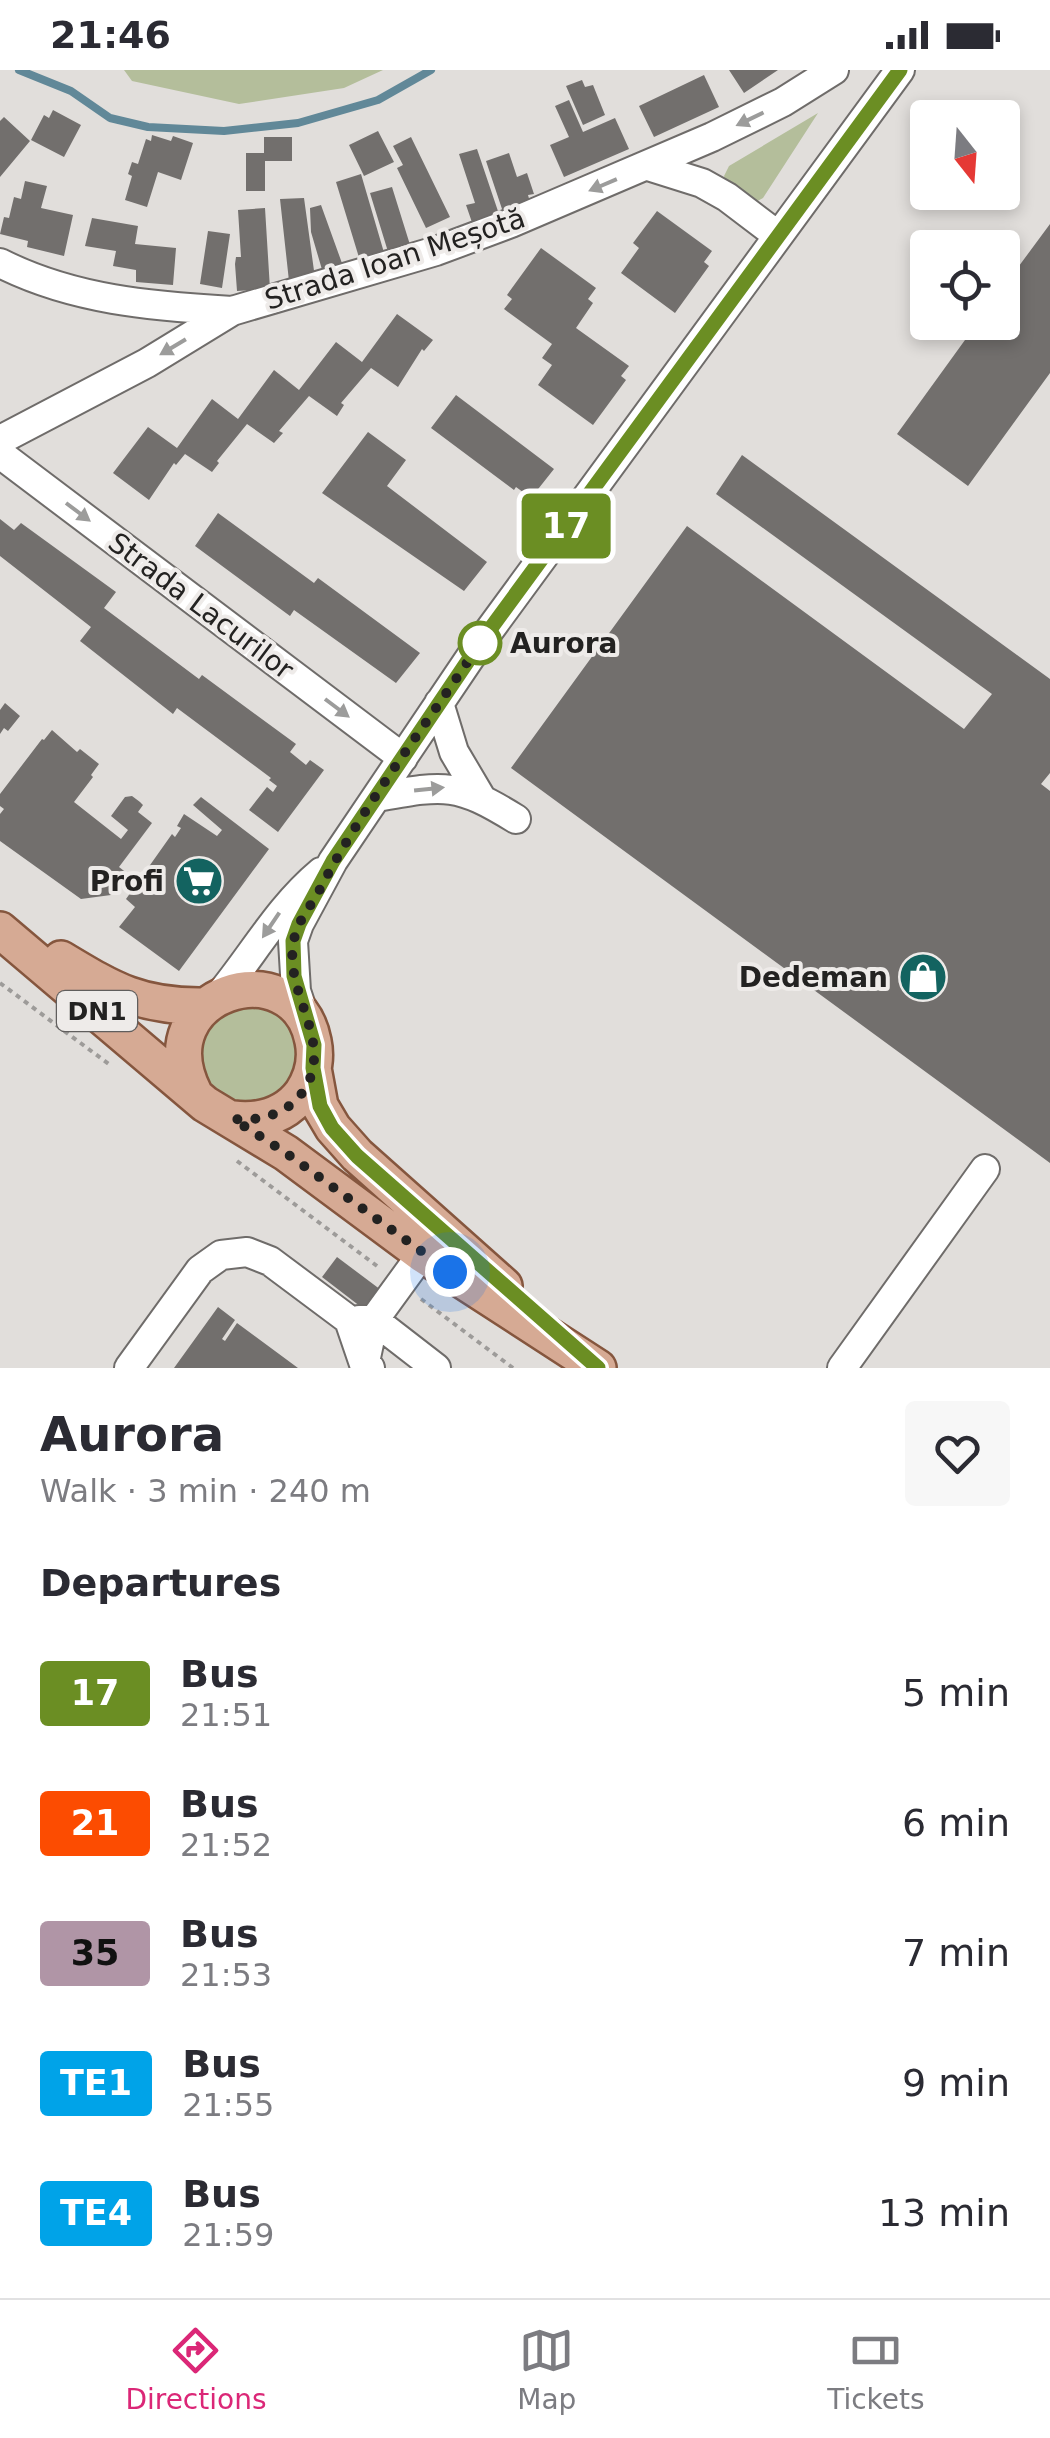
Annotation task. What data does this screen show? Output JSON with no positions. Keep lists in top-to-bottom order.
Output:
{
  "streets": {
    "main road": ["DN1"],
    "street": ["Strada Ioan Meșotă", "Strada Lacurilor"]
  },
  "one_way": ["Strada Ioan Meșotă", "Strada Lacurilor"],
  "places": {
    "other": ["Aurora"],
    "supermarket": ["Profi"],
    "shop": ["Dedeman"]
  },
  "lines": ["bus line 17"],
  "north": "bottom",
  "page": {
    "status": "21:46",
    "on_map": "17",
    "heading": [
      ["Aurora", "Walk · 3 min · 240 m"],
      "Departures"
    ],
    "list": [
      {
        "mark": "17",
        "name": "Bus",
        "note": "21:51",
        "value": "5 min"
      },
      {
        "mark": "21",
        "name": "Bus",
        "note": "21:52",
        "value": "6 min"
      },
      {
        "mark": "35",
        "name": "Bus",
        "note": "21:53",
        "value": "7 min"
      },
      {
        "mark": "TE1",
        "name": "Bus",
        "note": "21:55",
        "value": "9 min"
      },
      {
        "mark": "TE4",
        "name": "Bus",
        "note": "21:59",
        "value": "13 min"
      }
    ],
    "tabs": ["Directions", "Map", "Tickets"]
  }
}
